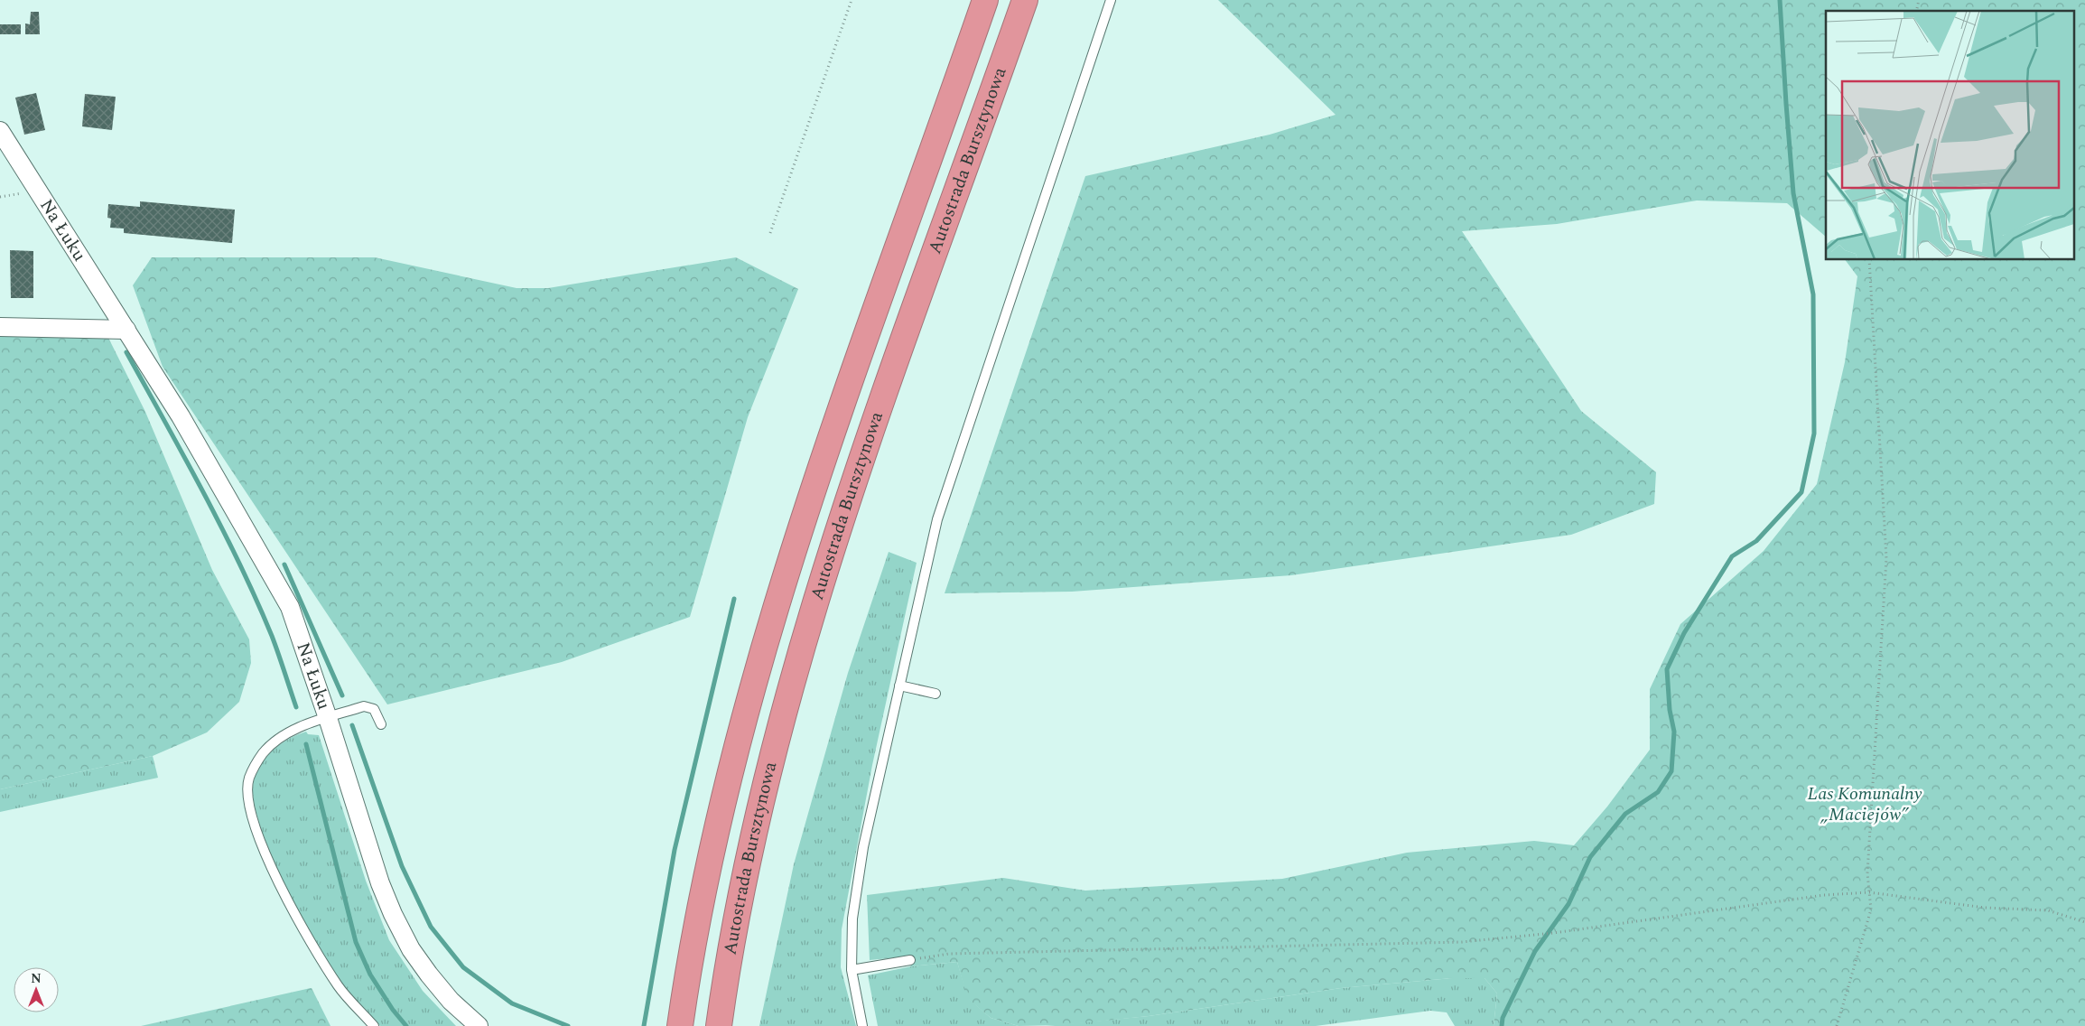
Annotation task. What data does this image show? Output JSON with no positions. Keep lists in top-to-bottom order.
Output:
{
  "streets": {
    "highway": ["Autostrada Bursztynowa"],
    "street": ["Na Łuku"]
  },
  "parks": ["Las Komunalny „Maciejów”"],
  "north": "top"
}
